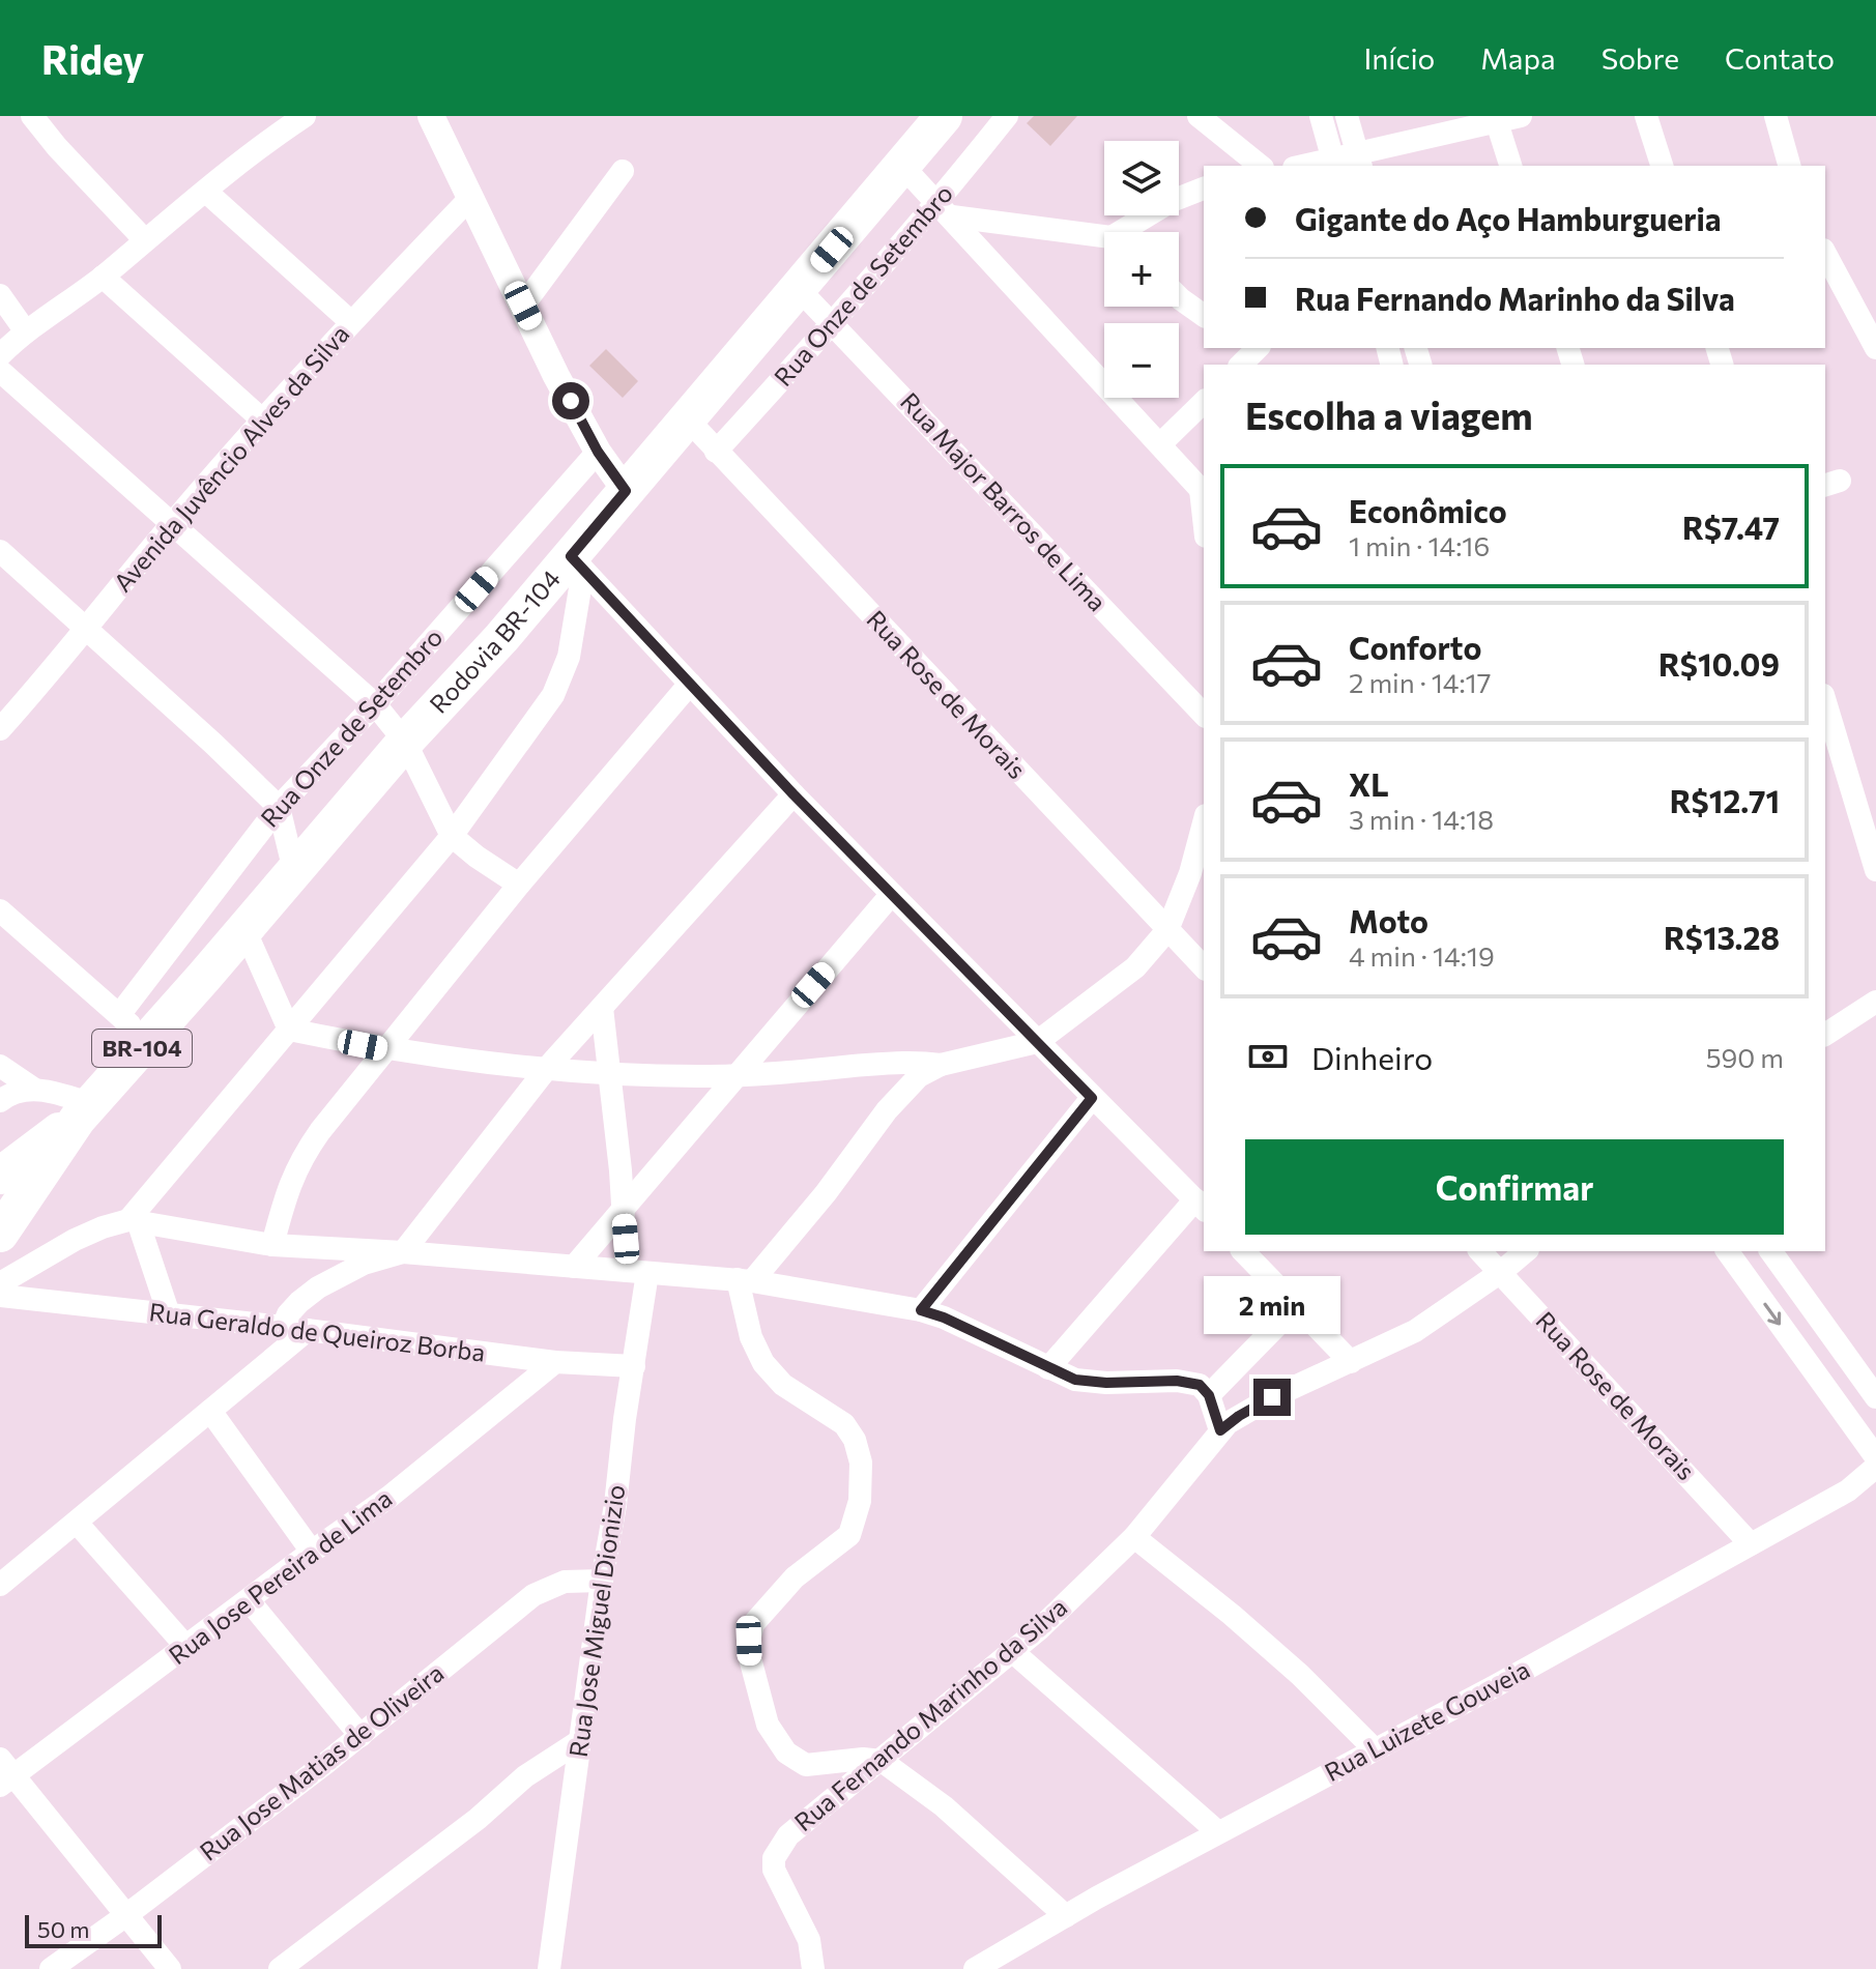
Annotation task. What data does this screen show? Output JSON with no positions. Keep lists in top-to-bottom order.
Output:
{
  "streets": {
    "highway": ["Rodovia BR-104", "BR-104"],
    "street": [
      "Rua Onze de Setembro",
      "Avenida Juvêncio Alves da Silva",
      "Rua Major Barros de Lima",
      "Rua Rose de Morais",
      "Rua Geraldo de Queiroz Borba",
      "Rua Jose Pereira de Lima",
      "Rua Jose Miguel Dionizio",
      "Rua Fernando Marinho da Silva",
      "Rua Luizete Gouveia",
      "Rua Jose Matias de Oliveira"
    ]
  },
  "crossings": [
    ["Rua Onze de Setembro", "Rua Major Barros de Lima"],
    ["Rua Onze de Setembro", "Rua Rose de Morais"],
    ["Rua Major Barros de Lima", "Rodovia BR-104"],
    ["Rodovia BR-104", "Rua Rose de Morais"],
    ["Rodovia BR-104", "BR-104"],
    ["Rua Rose de Morais", "Rua Fernando Marinho da Silva"],
    ["Rua Rose de Morais", "Rua Luizete Gouveia"],
    ["Rua Geraldo de Queiroz Borba", "Rua Jose Pereira de Lima"],
    ["Rua Geraldo de Queiroz Borba", "Rua Jose Miguel Dionizio"],
    ["Rua Jose Miguel Dionizio", "Rua Jose Matias de Oliveira"]
  ],
  "scale_bar": "50 m",
  "page": {
    "header": "Ridey",
    "nav": [
      "Início",
      "Mapa",
      "Sobre",
      "Contato"
    ],
    "map_buttons": ["+", "−"],
    "banner": ["Gigante do Aço Hamburgueria", "Rua Fernando Marinho da Silva"],
    "heading": "Escolha a viagem",
    "list": [
      {
        "name": "Econômico",
        "note": "1 min · 14:16",
        "value": "R$7.47"
      },
      {
        "name": "Conforto",
        "note": "2 min · 14:17",
        "value": "R$10.09"
      },
      {
        "name": "XL",
        "note": "3 min · 14:18",
        "value": "R$12.71"
      },
      {
        "name": "Moto",
        "note": "4 min · 14:19",
        "value": "R$13.28"
      }
    ],
    "pay": ["Dinheiro", "590 m"],
    "buttons": "Confirmar",
    "bubble": "2 min",
    "scale": "50 m"
  }
}
